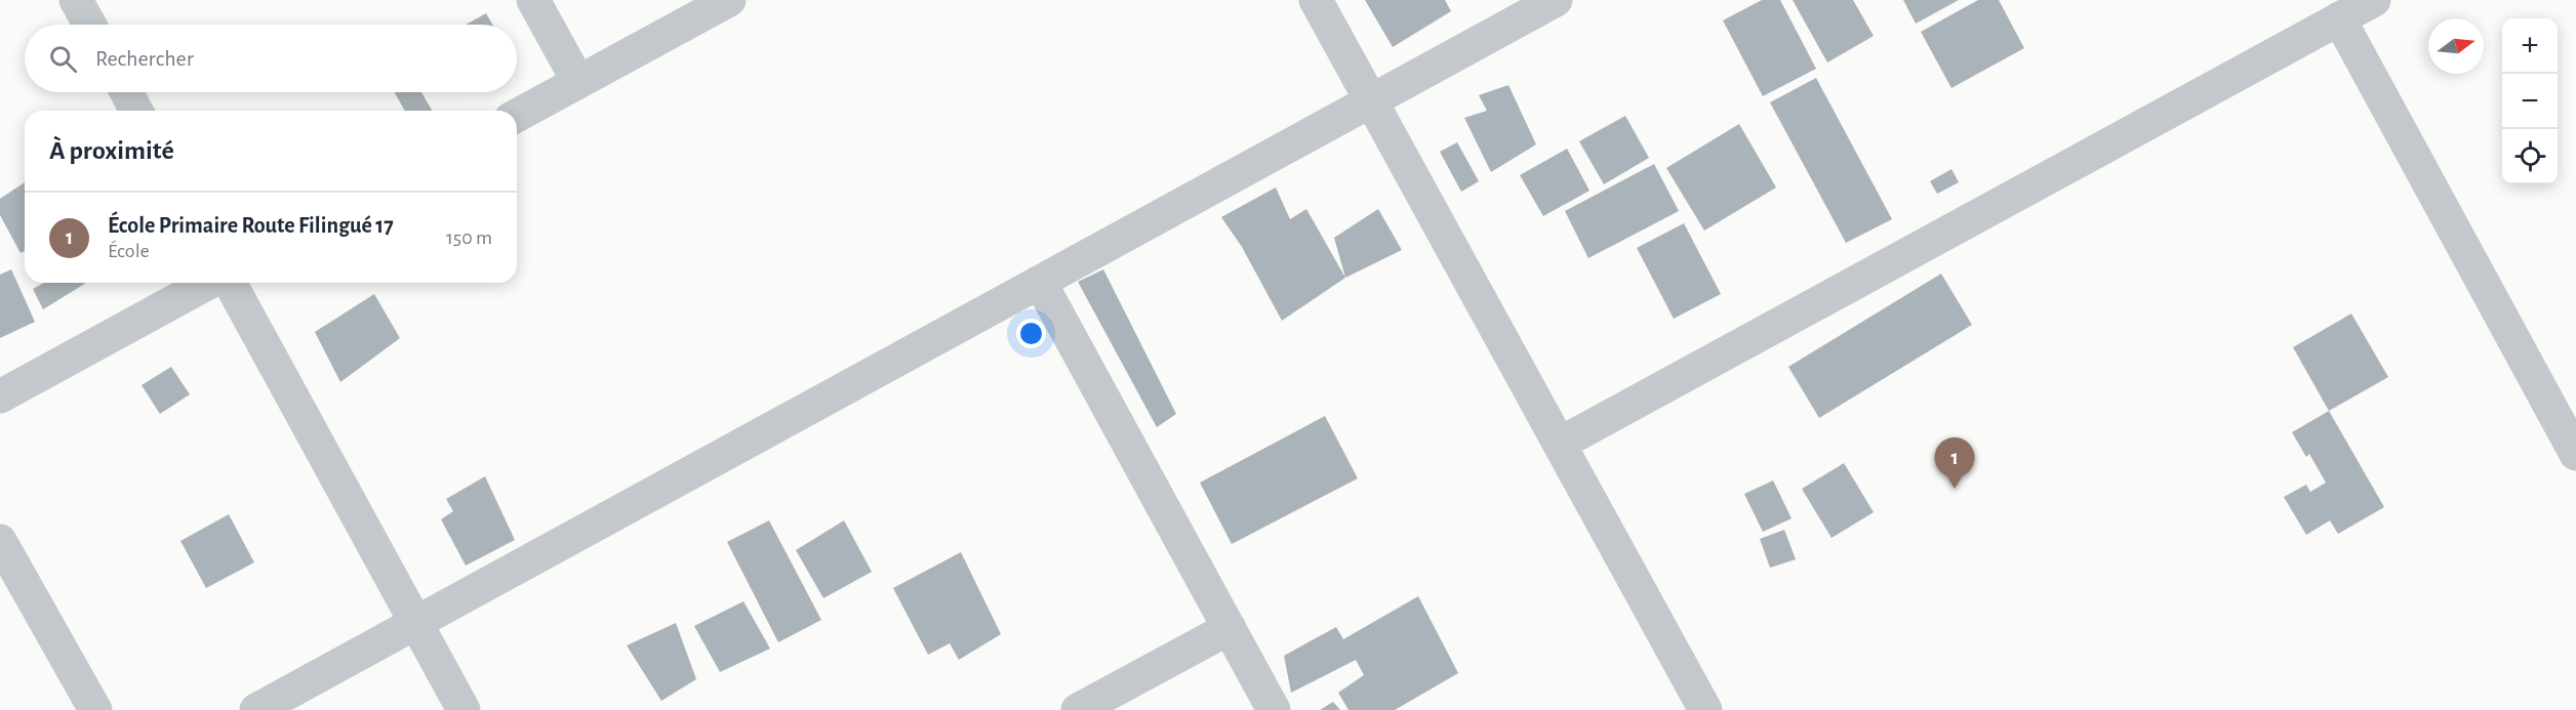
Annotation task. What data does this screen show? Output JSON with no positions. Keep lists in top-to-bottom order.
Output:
{
  "north": "right",
  "page": {
    "map_buttons": ["+", "−"],
    "search": "Rechercher",
    "heading": "À proximité",
    "list": [
      {
        "mark": "1",
        "name": "École Primaire Route Filingué 17",
        "note": "École",
        "value": "150 m"
      }
    ],
    "pins": "1"
  }
}
